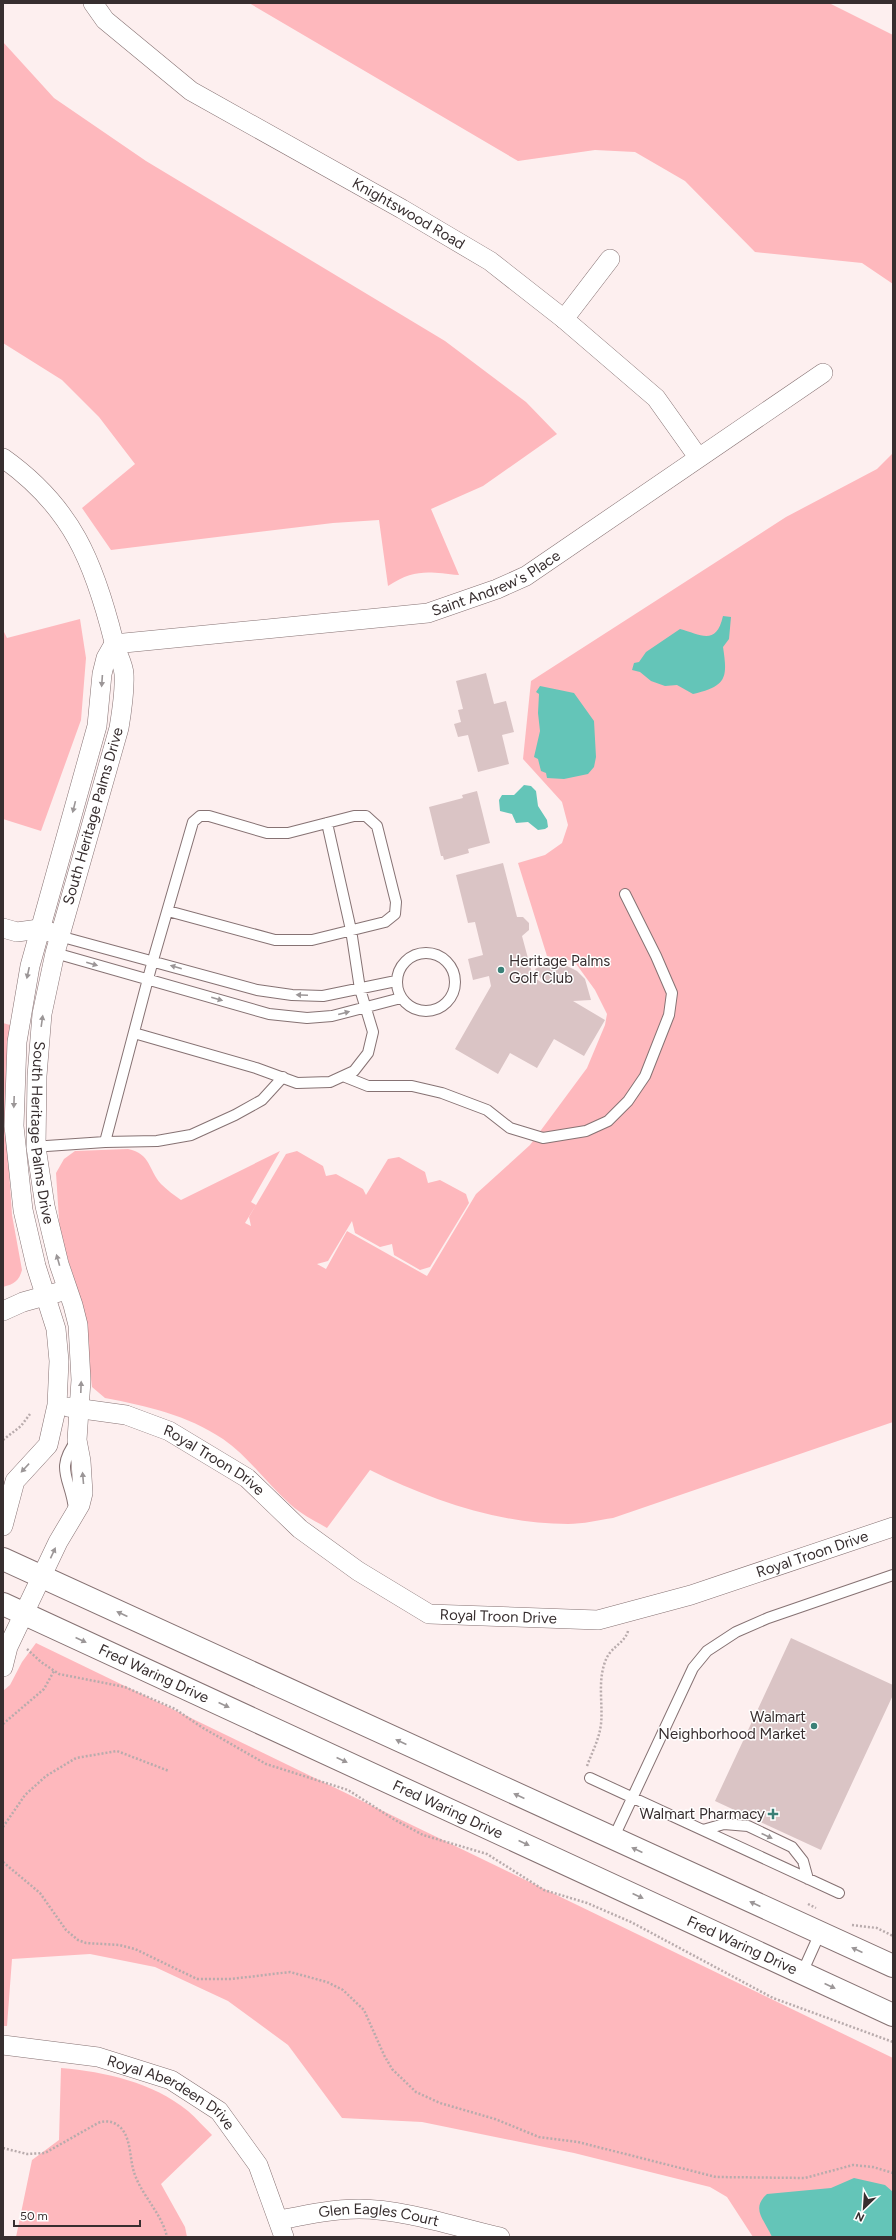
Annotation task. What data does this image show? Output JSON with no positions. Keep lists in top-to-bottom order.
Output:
{
  "streets": {
    "main road": ["Fred Waring Drive"],
    "street": [
      "Knightswood Road",
      "Saint Andrew's Place",
      "South Heritage Palms Drive",
      "Royal Troon Drive",
      "Royal Aberdeen Drive",
      "Glen Eagles Court"
    ]
  },
  "crossings": [
    ["Knightswood Road", "Saint Andrew's Place"],
    ["Saint Andrew's Place", "South Heritage Palms Drive"],
    ["South Heritage Palms Drive", "Royal Troon Drive"],
    ["South Heritage Palms Drive", "Fred Waring Drive"],
    ["Royal Aberdeen Drive", "Glen Eagles Court"]
  ],
  "places": {
    "other": ["Heritage Palms Golf Club", "Walmart Neighborhood Market"],
    "health": ["Walmart Pharmacy"]
  },
  "scale_bar": "50 m",
  "north": "bottom left"
}
